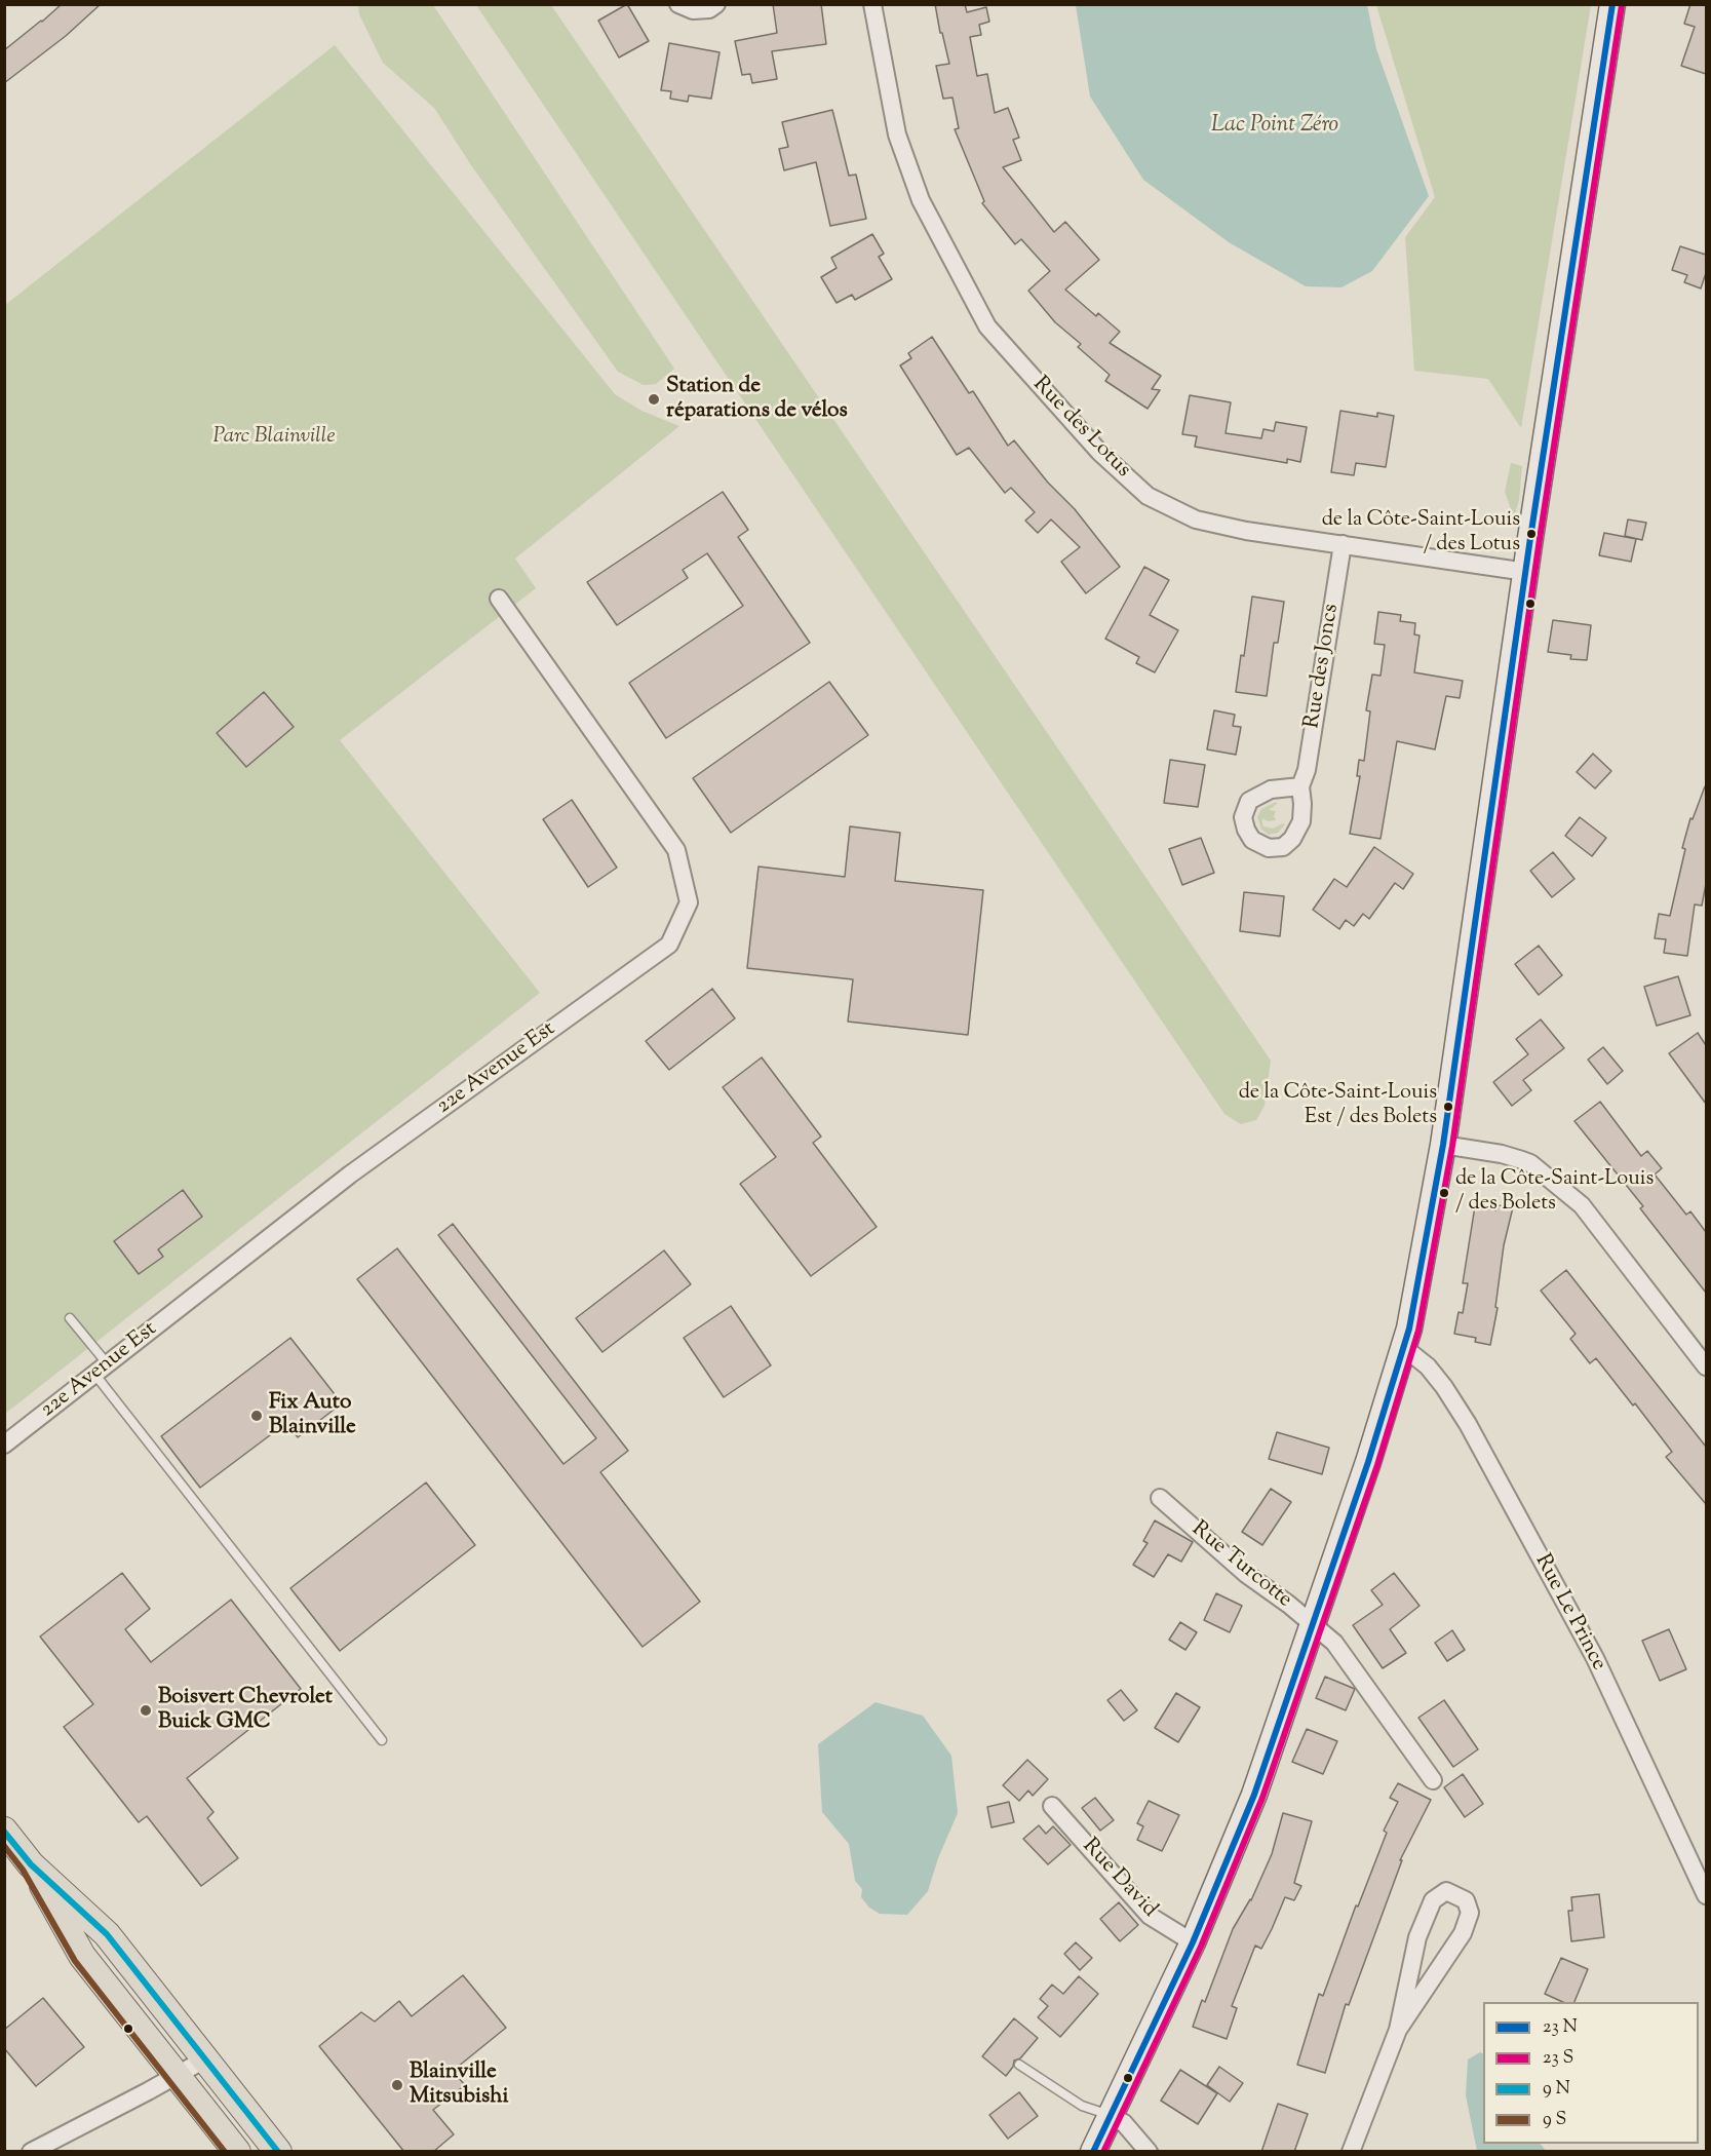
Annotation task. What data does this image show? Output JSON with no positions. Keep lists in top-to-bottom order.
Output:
{
  "streets": {
    "street": [
      "Rue des Lotus",
      "Rue des Joncs",
      "22e Avenue Est",
      "Rue Turcotte",
      "Rue Le Prince",
      "Rue David"
    ]
  },
  "crossings": [
    ["Rue des Lotus", "Rue des Joncs"]
  ],
  "water": ["Lac Point Zéro"],
  "parks": ["Parc Blainville"],
  "places": [
    "Station de réparations de vélos",
    "de la Côte-Saint-Louis / des Lotus",
    "de la Côte-Saint-Louis Est / des Bolets",
    "de la Côte-Saint-Louis / des Bolets",
    "Fix Auto Blainville",
    "Boisvert Chevrolet Buick GMC",
    "Blainville Mitsubishi"
  ],
  "legend": [
    "23 N",
    "23 S",
    "9 N",
    "9 S"
  ]
}
